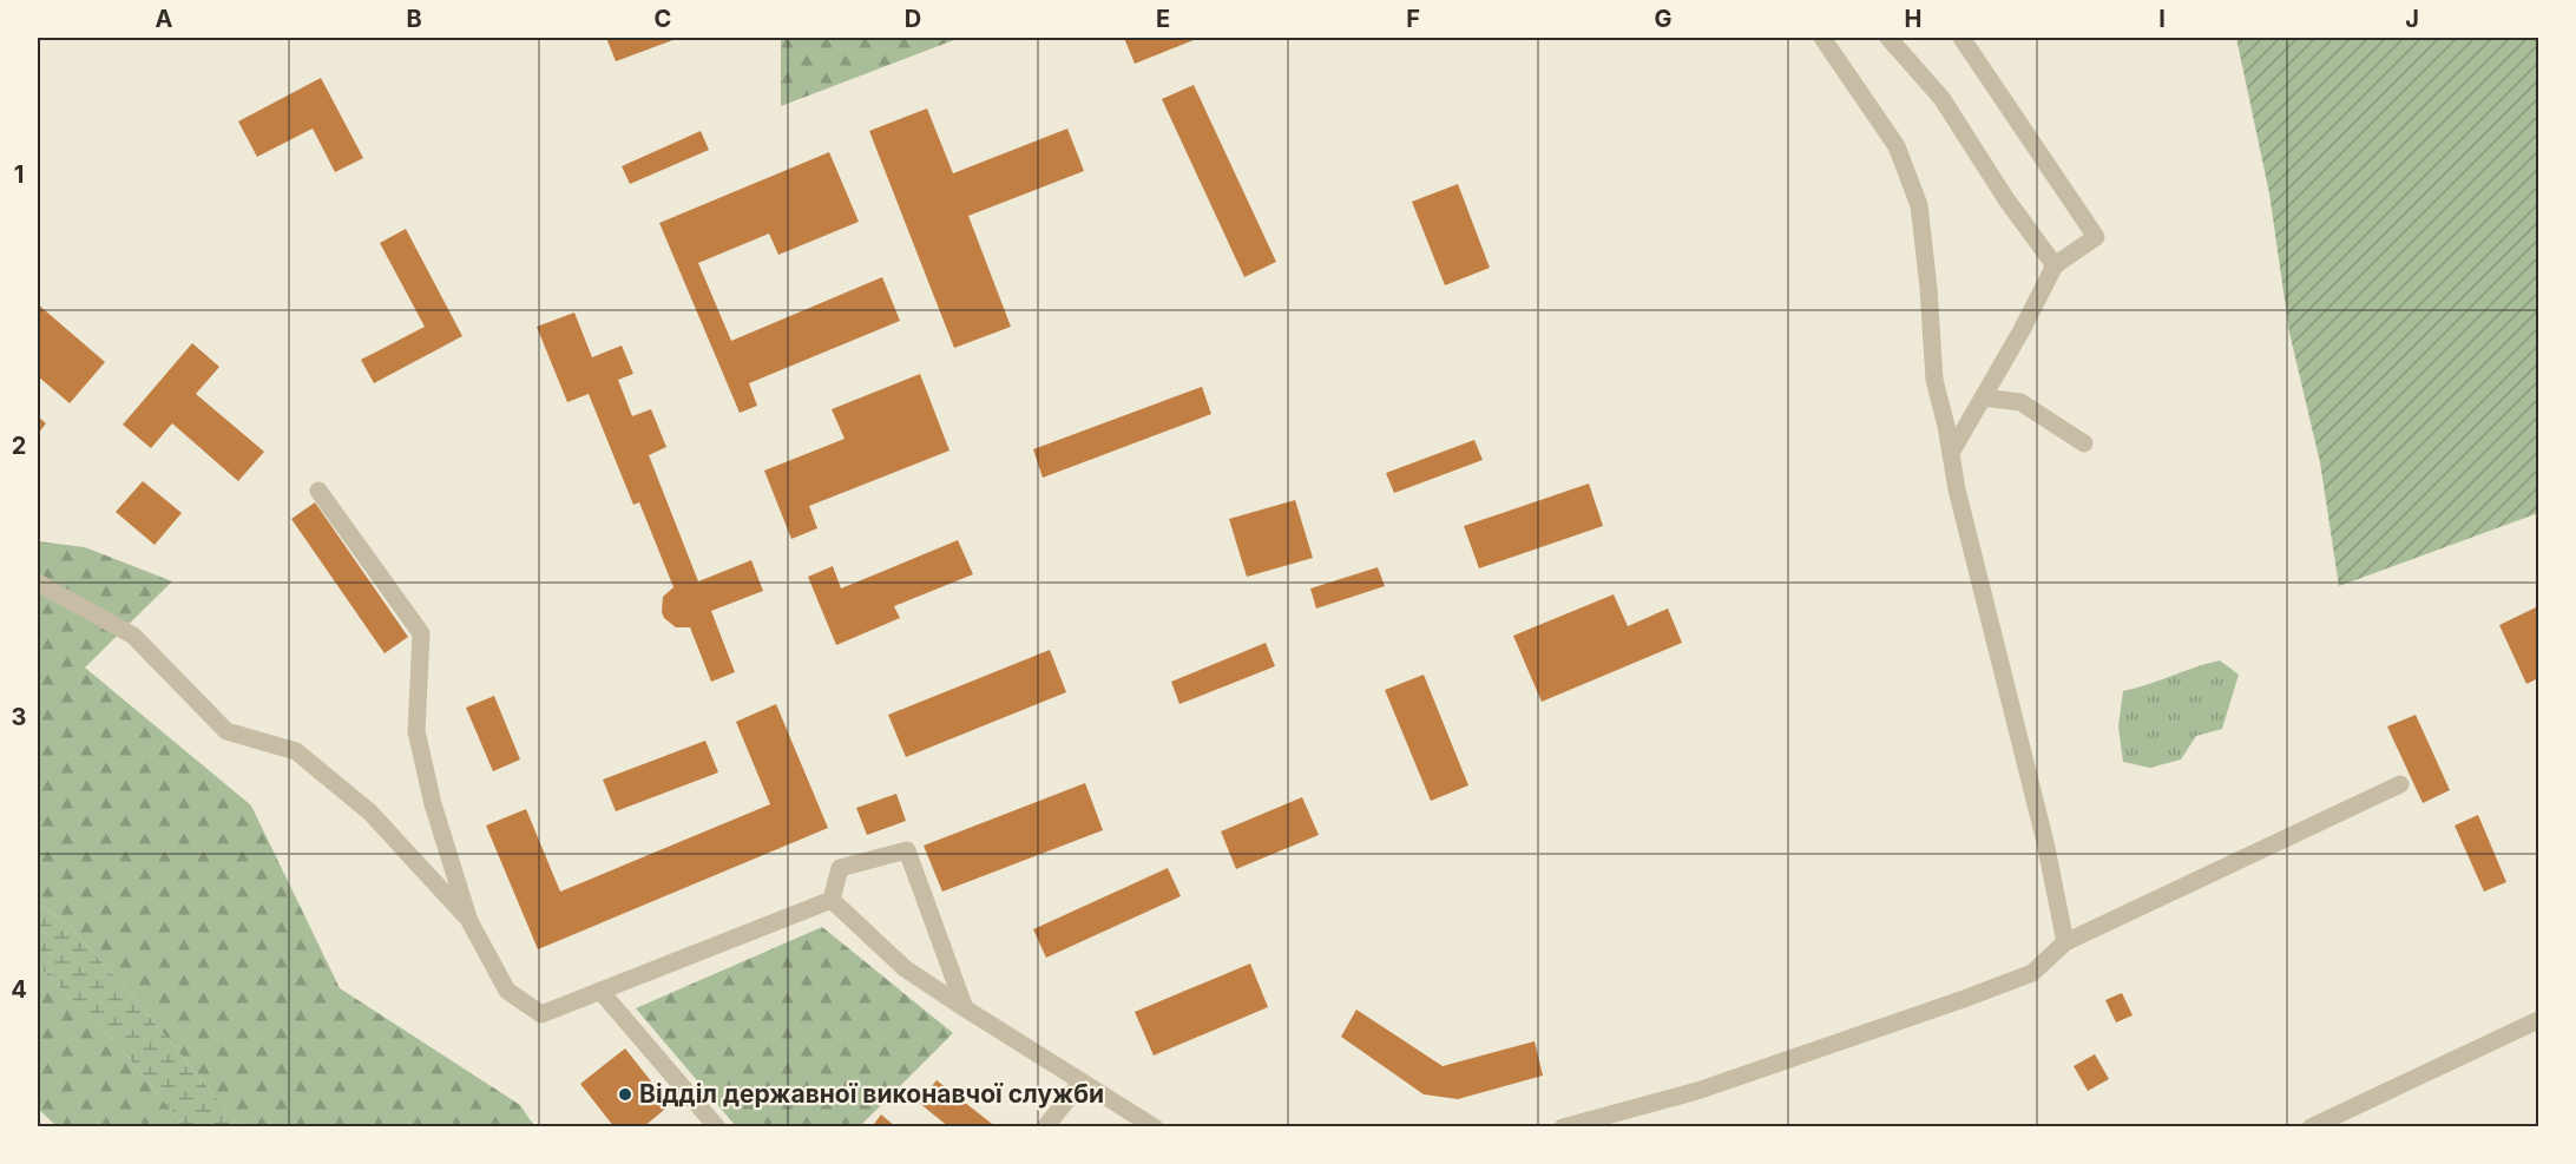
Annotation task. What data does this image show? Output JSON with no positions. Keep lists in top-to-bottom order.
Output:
{
  "places": ["Відділ державної виконавчої служби"],
  "grid": {
    "columns": [
      "A",
      "B",
      "C",
      "D",
      "E",
      "F",
      "G",
      "H",
      "I",
      "J"
    ],
    "rows": [
      "1",
      "2",
      "3",
      "4"
    ]
  }
}
